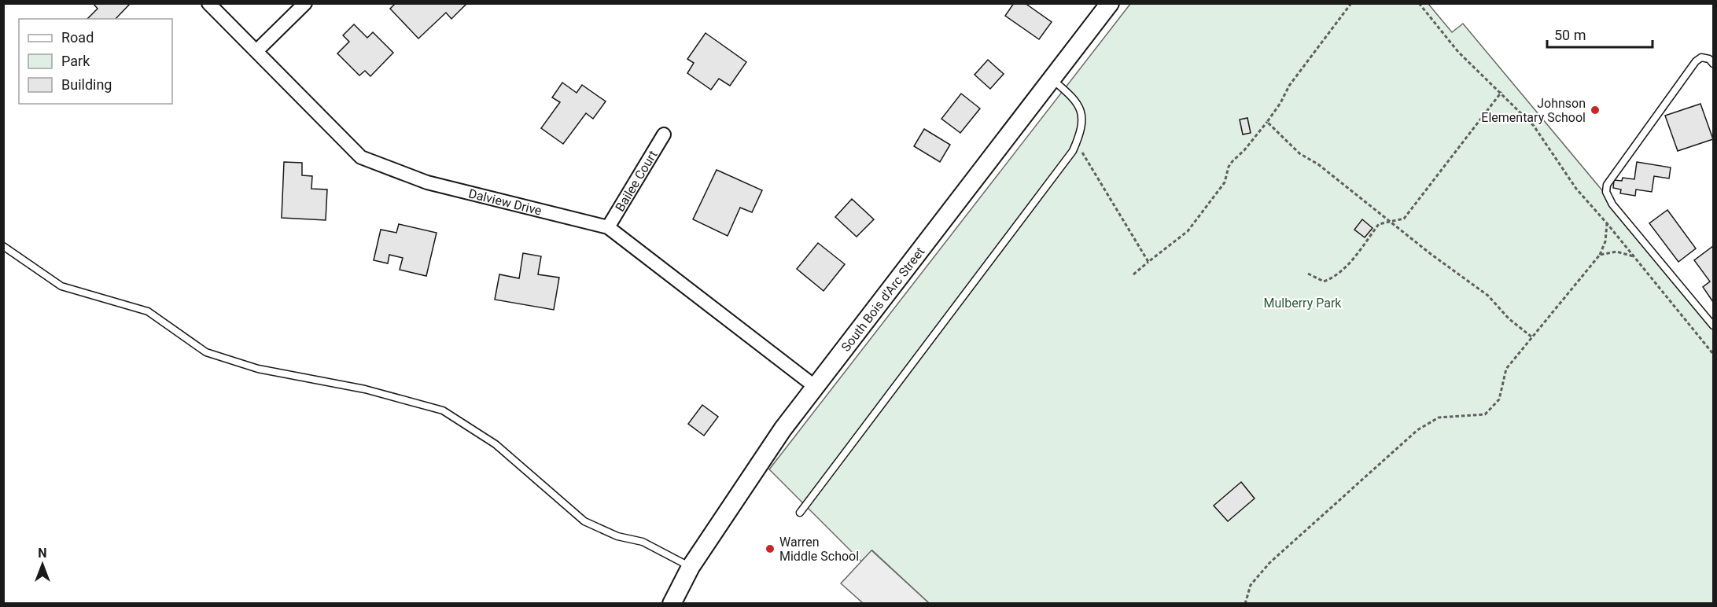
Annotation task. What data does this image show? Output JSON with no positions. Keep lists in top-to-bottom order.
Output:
{
  "streets": {
    "main road": ["South Bois d'Arc Street"],
    "street": ["Bailee Court", "Dalview Drive"]
  },
  "crossings": [
    ["Bailee Court", "Dalview Drive"],
    ["Dalview Drive", "South Bois d'Arc Street"]
  ],
  "parks": ["Mulberry Park"],
  "places": ["Johnson Elementary School", "Warren Middle School"],
  "legend": ["Road", "Park", "Building"],
  "scale_bar": "50 m",
  "north": "top"
}
